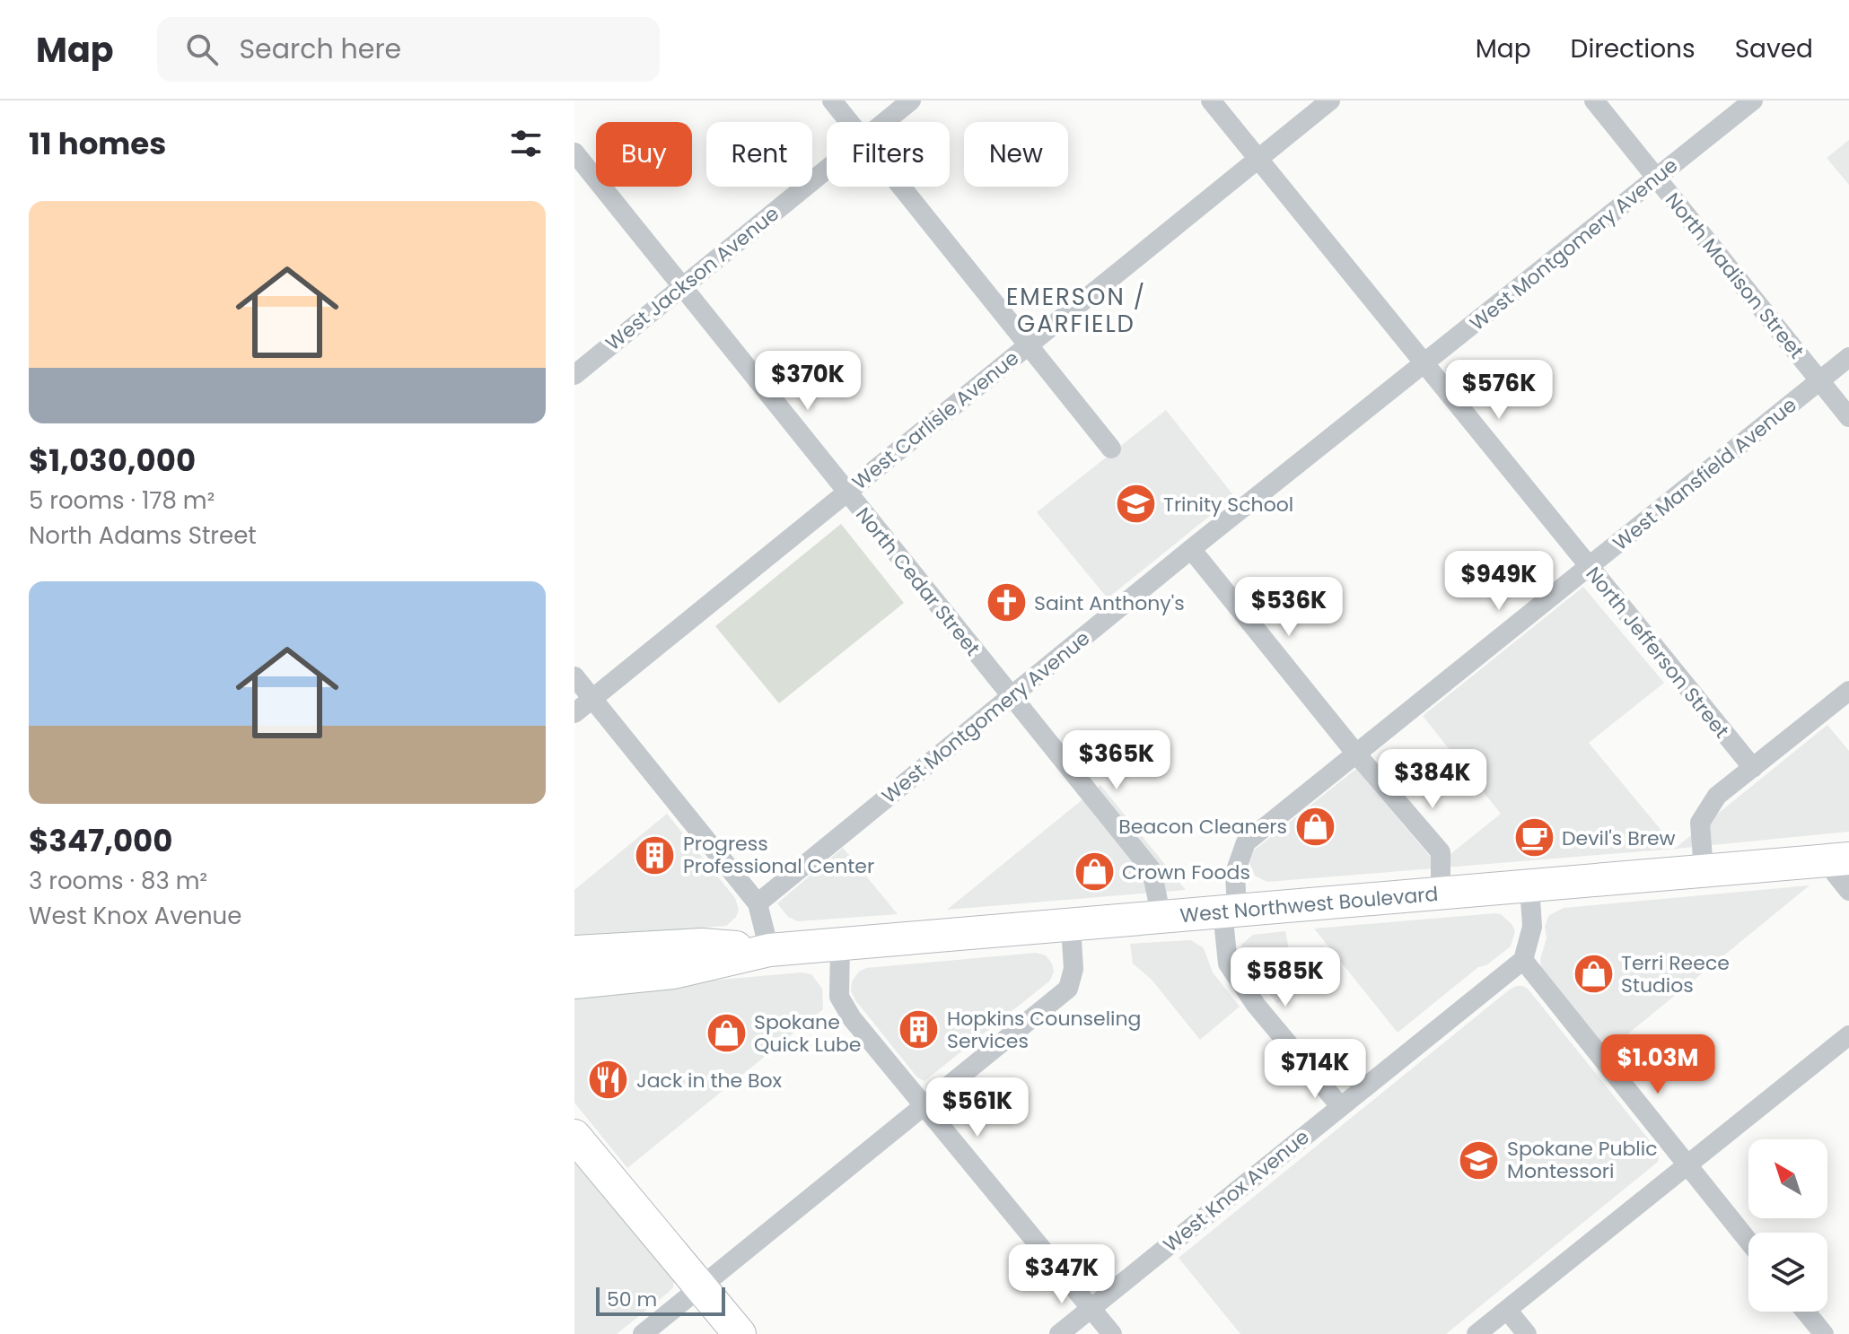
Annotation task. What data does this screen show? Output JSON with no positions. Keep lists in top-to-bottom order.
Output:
{
  "streets": {
    "main road": ["West Northwest Boulevard"],
    "street": [
      "West Montgomery Avenue",
      "North Madison Street",
      "West Jackson Avenue",
      "West Carlisle Avenue",
      "West Mansfield Avenue",
      "North Cedar Street",
      "North Jefferson Street",
      "West Knox Avenue"
    ]
  },
  "crossings": [
    ["West Montgomery Avenue", "North Madison Street"],
    ["West Montgomery Avenue", "North Cedar Street"],
    ["West Montgomery Avenue", "North Jefferson Street"],
    ["North Madison Street", "West Mansfield Avenue"],
    ["West Jackson Avenue", "North Cedar Street"],
    ["West Carlisle Avenue", "North Cedar Street"],
    ["West Carlisle Avenue", "North Jefferson Street"],
    ["West Mansfield Avenue", "North Jefferson Street"],
    ["West Mansfield Avenue", "West Northwest Boulevard"],
    ["North Cedar Street", "West Northwest Boulevard"]
  ],
  "districts": ["EMERSON / GARFIELD"],
  "places": {
    "school or university": ["Trinity School", "Spokane Public Montessori"],
    "church": ["Saint Anthony's"],
    "shop": [
      "Beacon Cleaners",
      "Crown Foods",
      "Terri Reece Studios",
      "Spokane Quick Lube"
    ],
    "cafe": ["Devil's Brew"],
    "building": ["Progress Professional Center", "Hopkins Counseling Services"],
    "restaurant": ["Jack in the Box"]
  },
  "scale_bar": "50 m",
  "north": "top left",
  "page": {
    "header": "Map",
    "search": "Search here",
    "nav": ["Map", "Directions", "Saved"],
    "heading": "11 homes",
    "chip": [
      "Buy",
      "Rent",
      "Filters",
      "New"
    ],
    "list": [
      {
        "name": "$1,030,000",
        "note": "5 rooms · 178 m² · North Adams Street"
      },
      {
        "name": "$347,000",
        "note": "3 rooms · 83 m² · West Knox Avenue"
      }
    ],
    "price": [
      "$370K",
      "$576K",
      "$949K",
      "$536K",
      "$365K",
      "$384K",
      "$585K",
      "$1.03M",
      "$714K",
      "$561K",
      "$347K"
    ],
    "scale": "50 m"
  }
}
